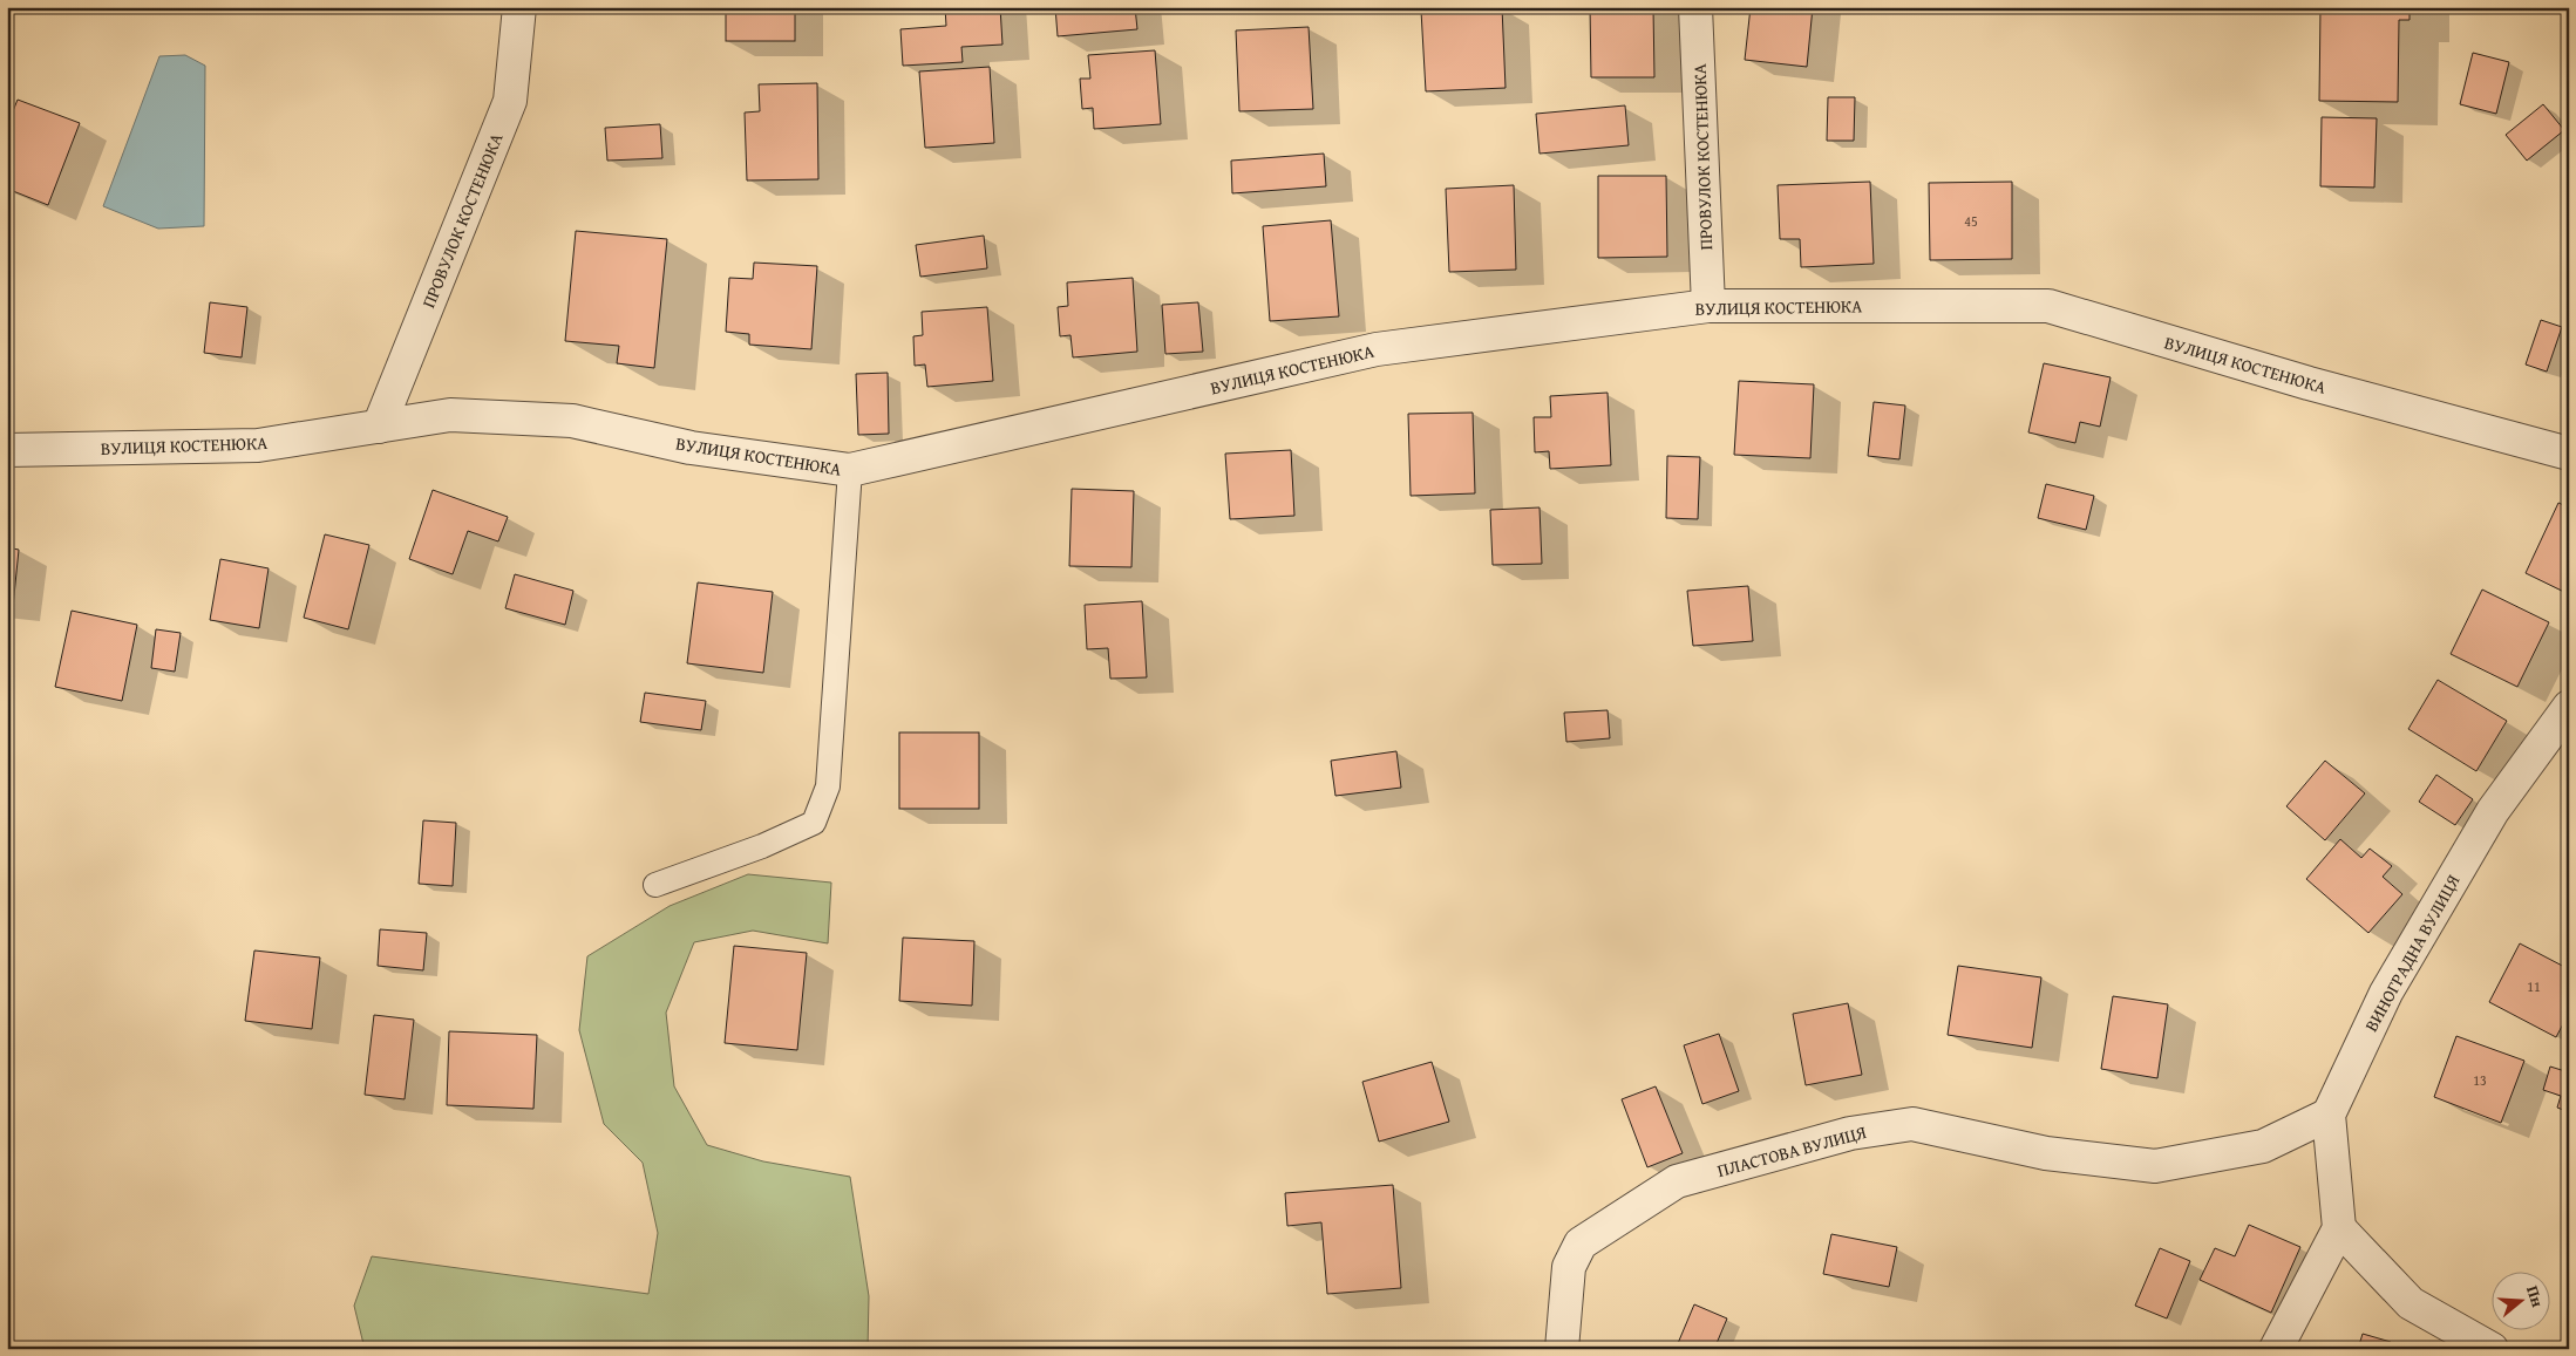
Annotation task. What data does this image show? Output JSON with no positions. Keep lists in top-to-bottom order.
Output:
{
  "streets": {
    "street": [
      "ПРОВУЛОК КОСТЕНЮКА",
      "ВУЛИЦЯ КОСТЕНЮКА",
      "ВИНОГРАДНА ВУЛИЦЯ",
      "ПЛАСТОВА ВУЛИЦЯ"
    ]
  },
  "crossings": [
    ["ПРОВУЛОК КОСТЕНЮКА", "ВУЛИЦЯ КОСТЕНЮКА"],
    ["ВИНОГРАДНА ВУЛИЦЯ", "ПЛАСТОВА ВУЛИЦЯ"]
  ],
  "house_numbers": ["45", "11", "13"],
  "north": "right"
}
